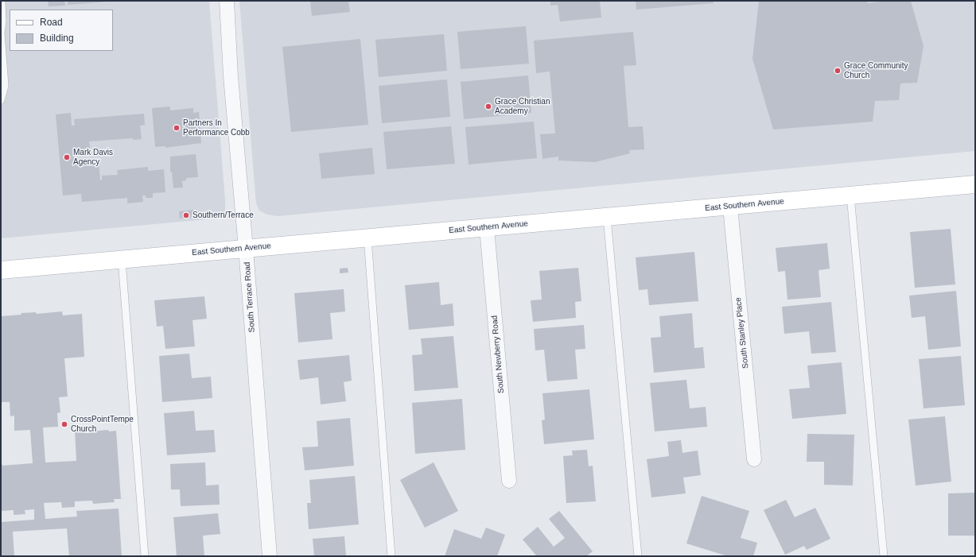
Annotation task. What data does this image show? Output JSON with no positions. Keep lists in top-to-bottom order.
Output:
{
  "streets": {
    "main road": ["East Southern Avenue"],
    "street": ["South Terrace Road", "South Stanley Place", "South Newberry Road"]
  },
  "crossings": [
    ["East Southern Avenue", "South Terrace Road"],
    ["East Southern Avenue", "South Stanley Place"],
    ["East Southern Avenue", "South Newberry Road"]
  ],
  "places": [
    "Grace Community Church",
    "Grace Christian Academy",
    "Partners In Performance Cobb",
    "Mark Davis Agency",
    "Southern/Terrace",
    "CrossPointTempe Church"
  ],
  "legend": ["Road", "Building"]
}
